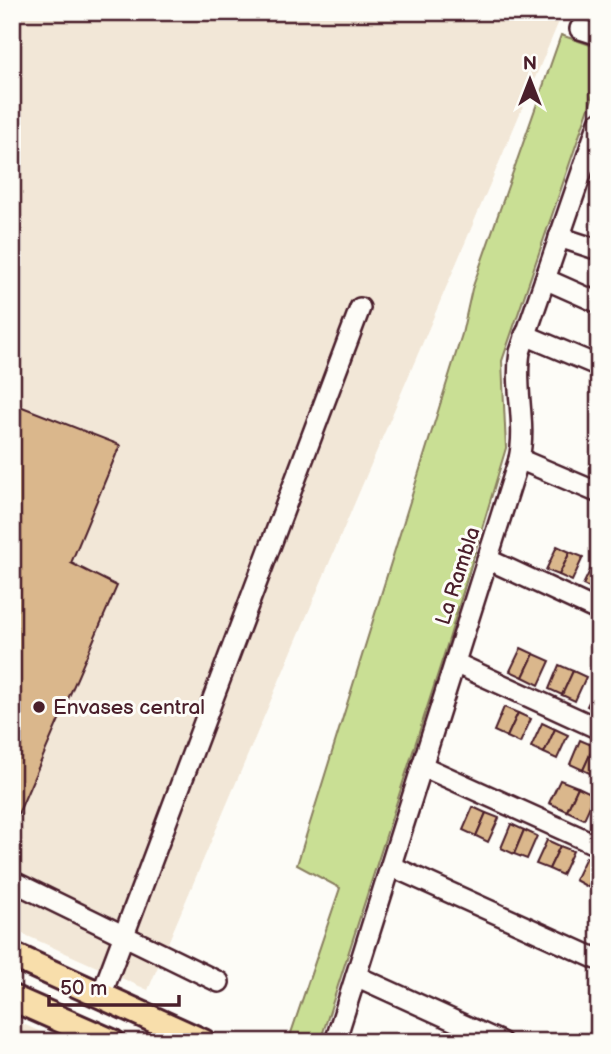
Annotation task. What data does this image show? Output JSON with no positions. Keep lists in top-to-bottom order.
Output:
{
  "streets": {
    "street": ["La Rambla"]
  },
  "places": ["Envases central"],
  "scale_bar": "50 m",
  "north": "top"
}
